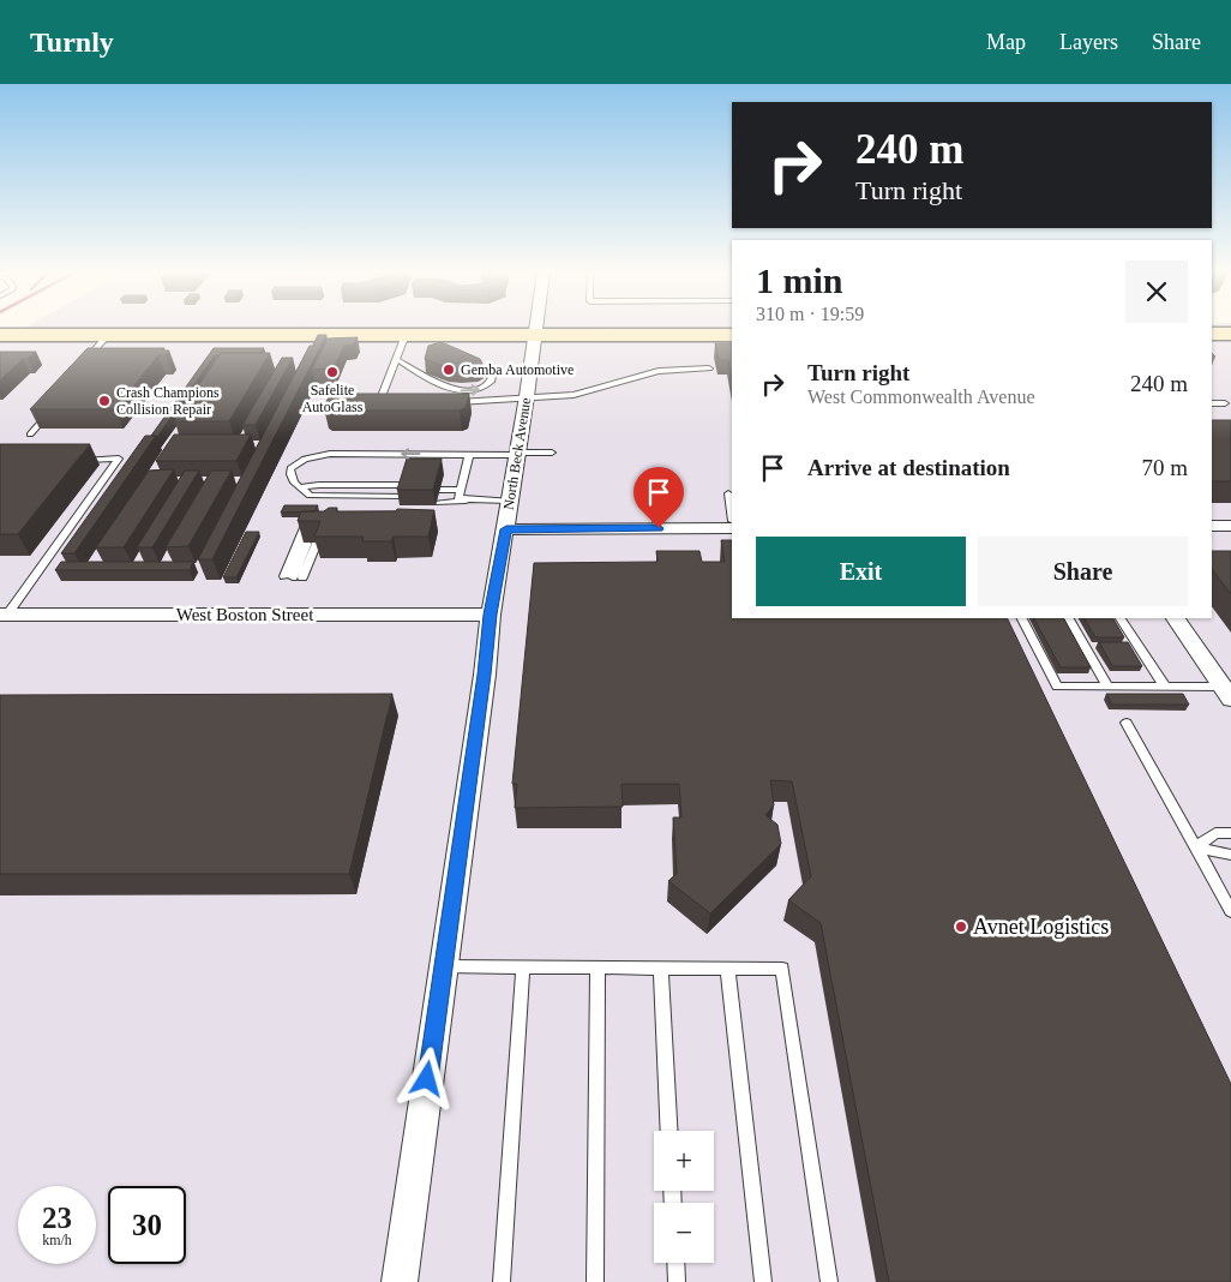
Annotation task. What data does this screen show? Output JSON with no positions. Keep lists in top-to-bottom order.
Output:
{
  "streets": {
    "street": ["North Beck Avenue", "West Boston Street"]
  },
  "crossings": [
    ["North Beck Avenue", "West Boston Street"]
  ],
  "places": [
    "Gemba Automotive",
    "Safelite AutoGlass",
    "Crash Champions Collision Repair",
    "Avnet Logistics"
  ],
  "page": {
    "header": "Turnly",
    "nav": ["Map", "Layers", "Share"],
    "turn": ["240 m", "Turn right"],
    "heading": ["1 min", "310 m · 19:59"],
    "list": [
      {
        "name": "Turn right",
        "note": "West Commonwealth Avenue",
        "value": "240 m"
      },
      {
        "name": "Arrive at destination",
        "value": "70 m"
      }
    ],
    "buttons": ["Exit", "Share"],
    "map_buttons": ["+", "−"],
    "speed": "23 km/h",
    "limit": "30"
  }
}
